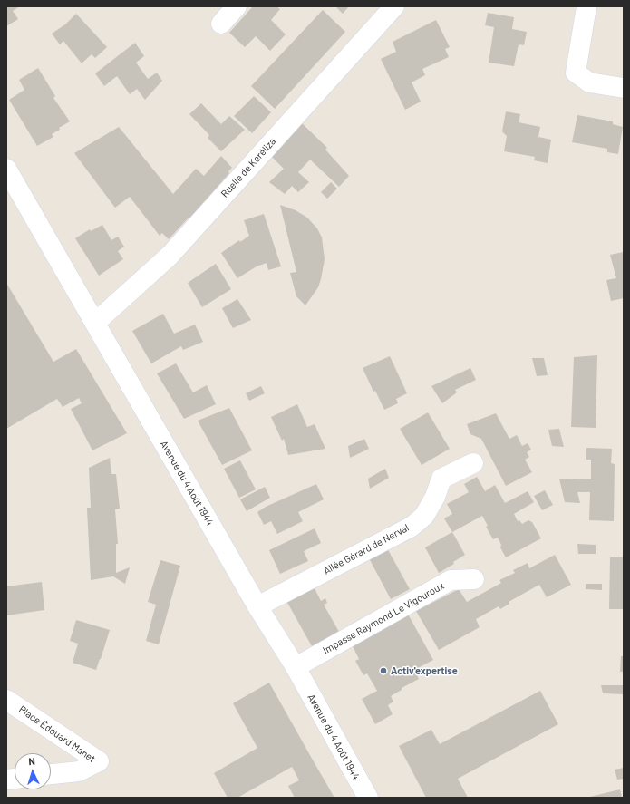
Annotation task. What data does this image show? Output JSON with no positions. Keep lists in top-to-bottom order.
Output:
{
  "streets": {
    "street": [
      "Ruelle de Keréliza",
      "Avenue du 4 Août 1944",
      "Allée Gérard de Nerval",
      "Impasse Raymond Le Vigouroux",
      "Place Édouard Manet"
    ]
  },
  "crossings": [
    ["Ruelle de Keréliza", "Avenue du 4 Août 1944"],
    ["Avenue du 4 Août 1944", "Allée Gérard de Nerval"],
    ["Avenue du 4 Août 1944", "Impasse Raymond Le Vigouroux"]
  ],
  "places": ["Activ'expertise"],
  "north": "top"
}
